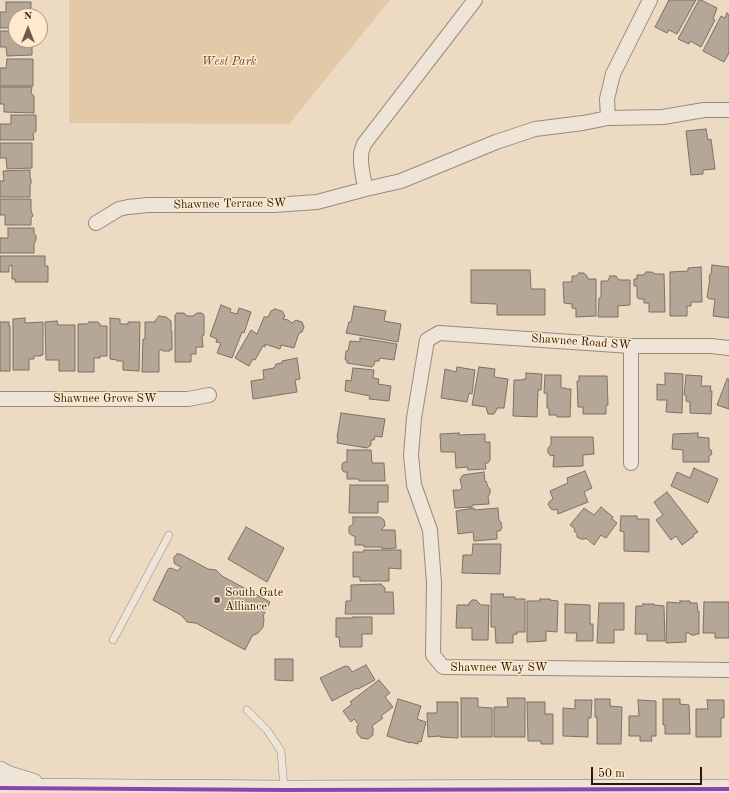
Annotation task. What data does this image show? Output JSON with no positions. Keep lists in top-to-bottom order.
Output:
{
  "streets": {
    "street": [
      "Shawnee Terrace SW",
      "Shawnee Road SW",
      "Shawnee Grove SW",
      "Shawnee Way SW"
    ]
  },
  "crossings": [
    ["Shawnee Road SW", "Shawnee Way SW"]
  ],
  "parks": ["West Park"],
  "places": ["South Gate Alliance"],
  "scale_bar": "50 m",
  "north": "top"
}
